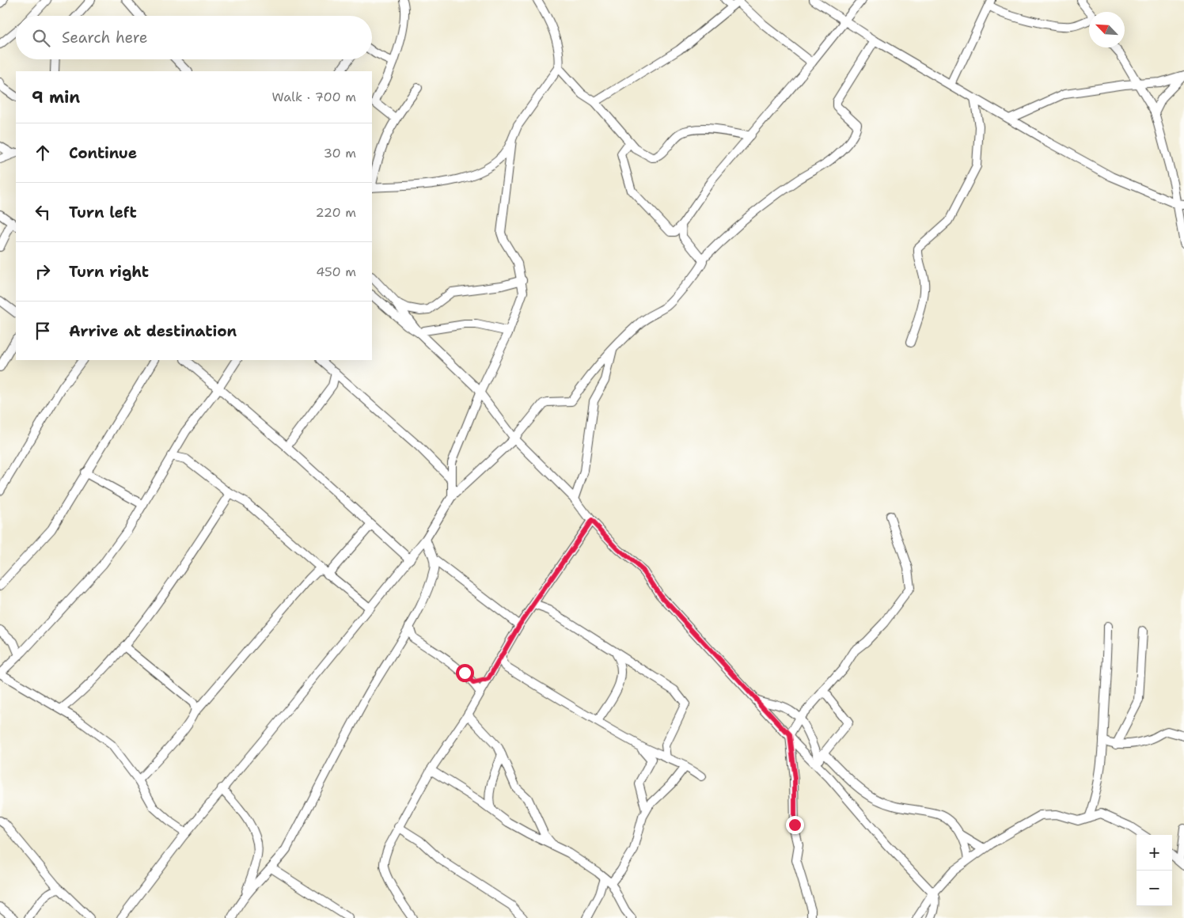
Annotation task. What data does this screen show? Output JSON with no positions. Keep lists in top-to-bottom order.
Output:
{
  "north": "top left",
  "page": {
    "search": "Search here",
    "heading": ["9 min", "Walk · 700 m"],
    "list": [
      ["Continue", "30 m"],
      ["Turn left", "220 m"],
      ["Turn right", "450 m"],
      "Arrive at destination"
    ],
    "map_buttons": ["+", "−"]
  }
}
